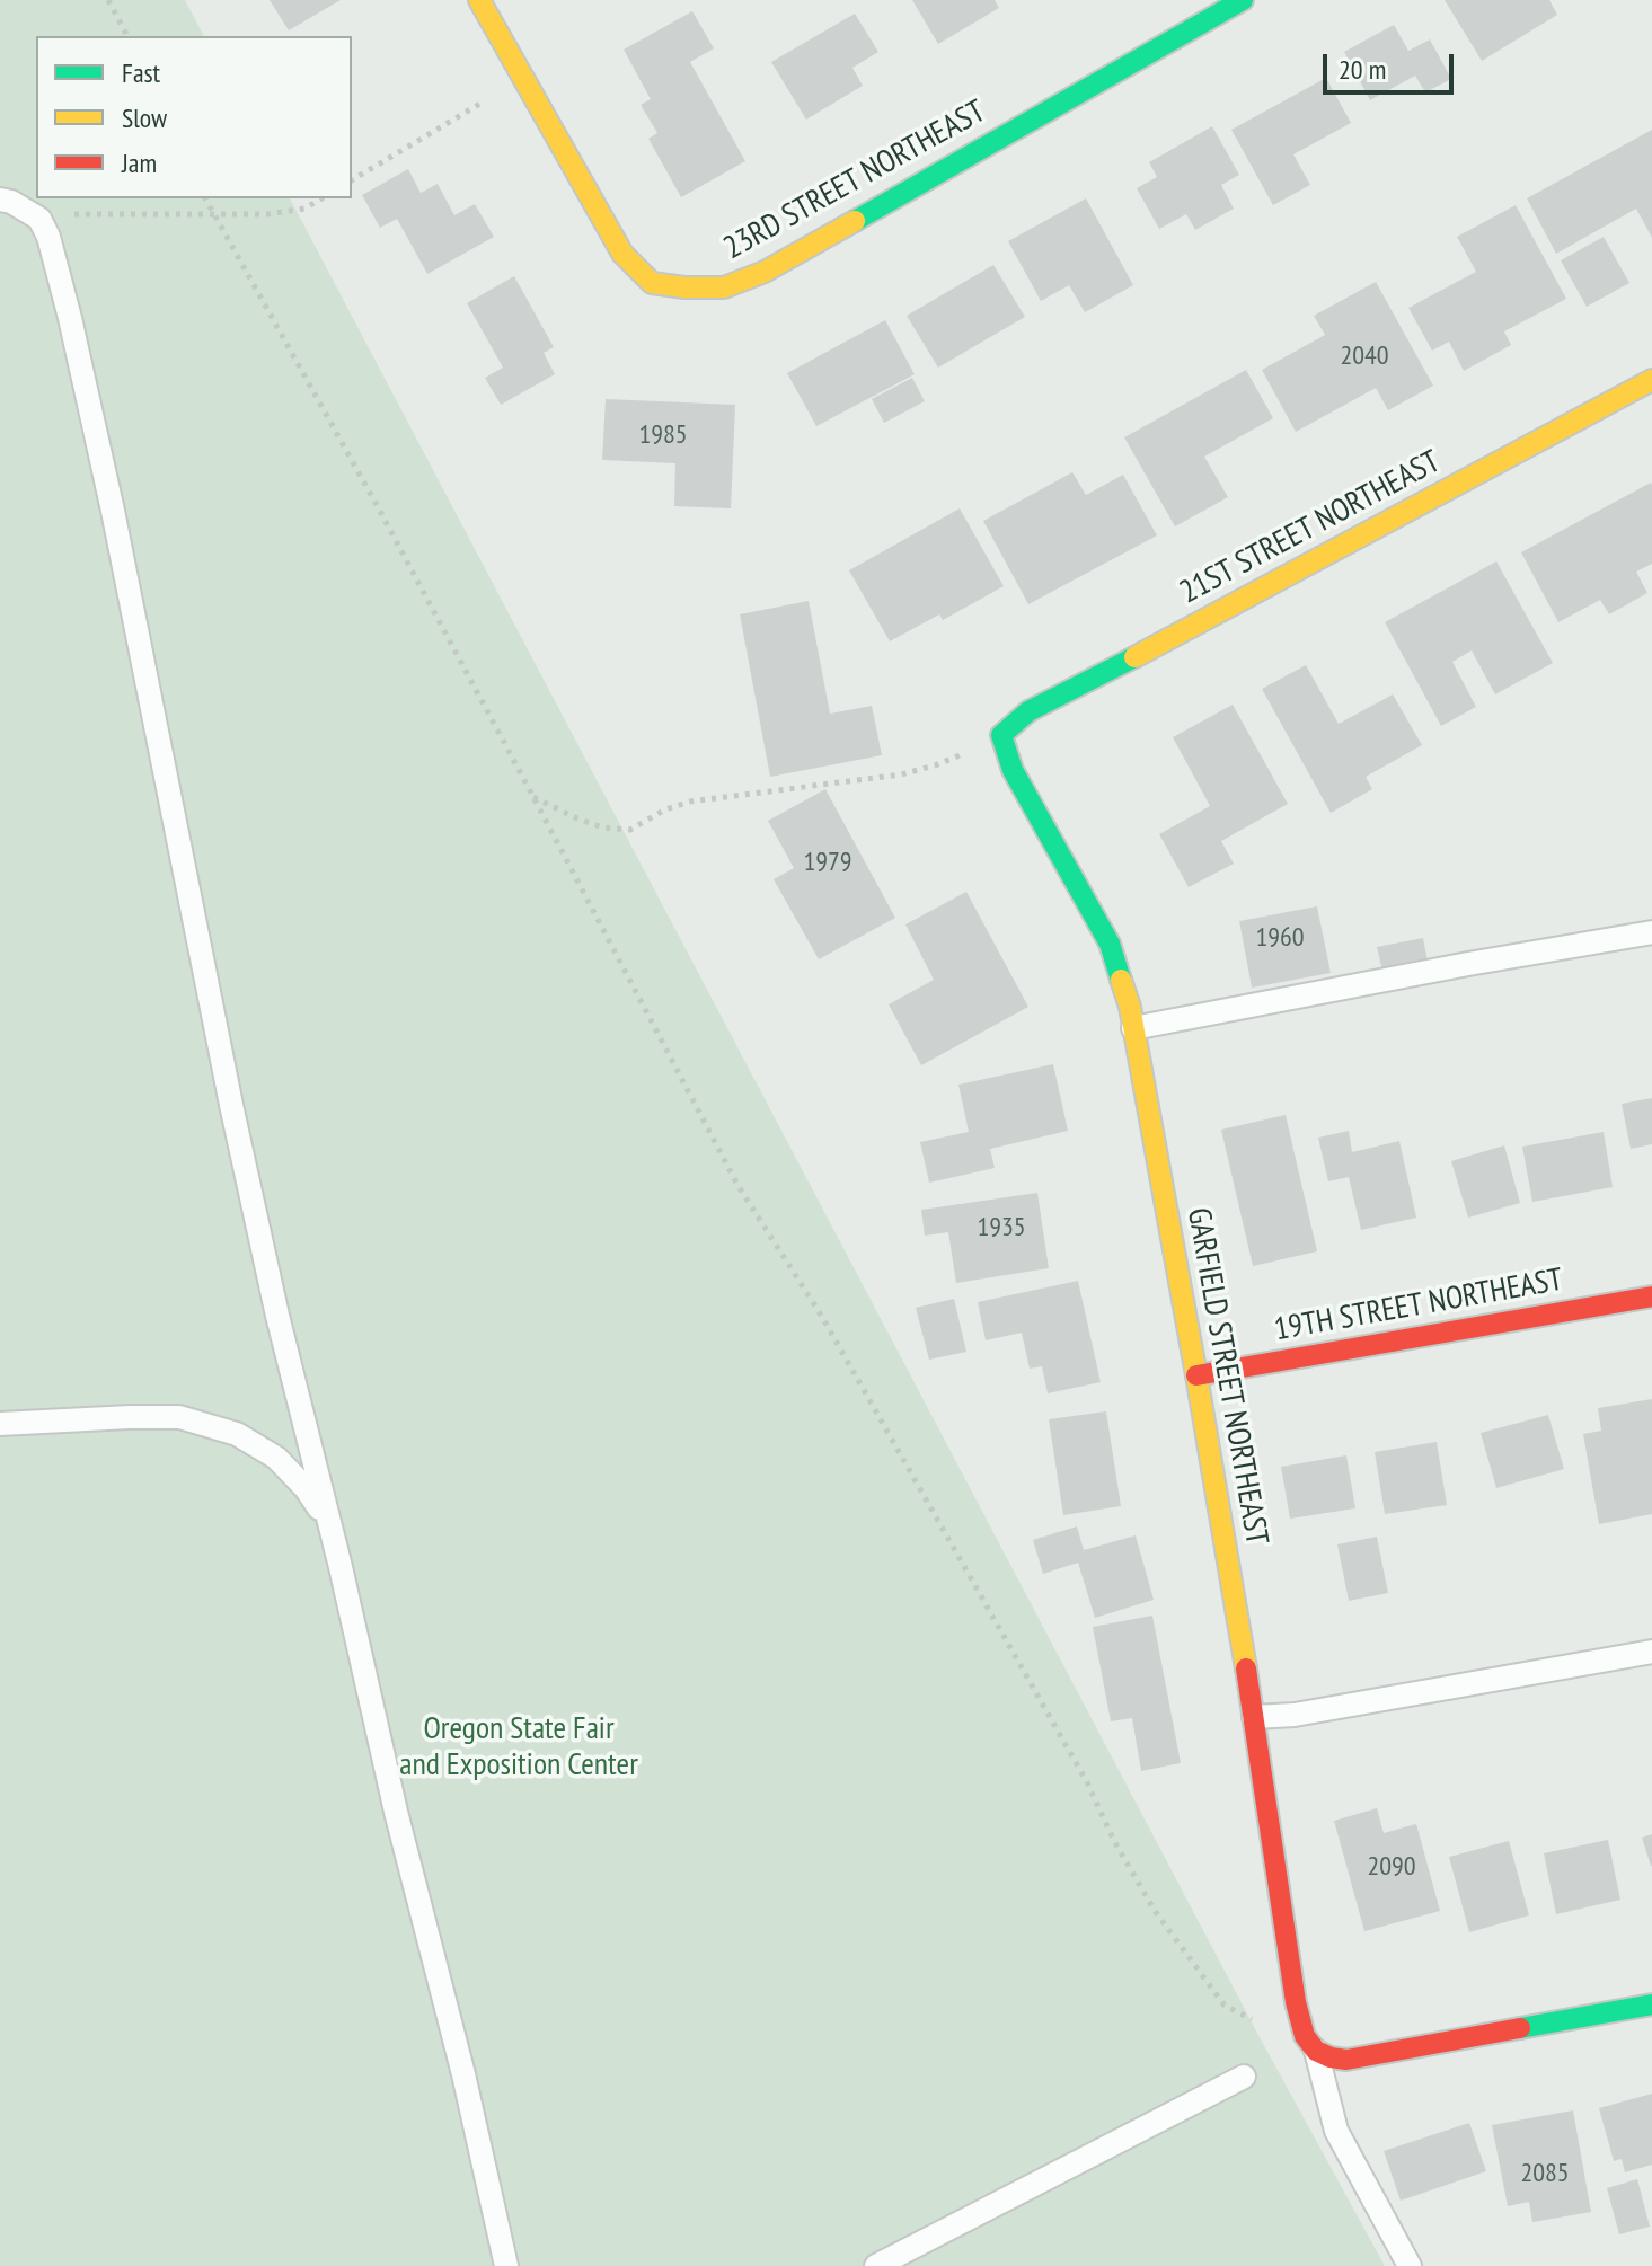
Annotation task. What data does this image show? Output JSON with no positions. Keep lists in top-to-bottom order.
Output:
{
  "streets": {
    "street": [
      "23RD STREET NORTHEAST",
      "21ST STREET NORTHEAST",
      "19TH STREET NORTHEAST",
      "GARFIELD STREET NORTHEAST"
    ]
  },
  "crossings": [
    ["21ST STREET NORTHEAST", "GARFIELD STREET NORTHEAST"],
    ["19TH STREET NORTHEAST", "GARFIELD STREET NORTHEAST"]
  ],
  "parks": ["Oregon State Fair and Exposition Center"],
  "house_numbers": [
    "2040",
    "1985",
    "1979",
    "1960",
    "1935",
    "2090",
    "2085"
  ],
  "legend": ["Fast", "Slow", "Jam"],
  "scale_bar": "20 m"
}
